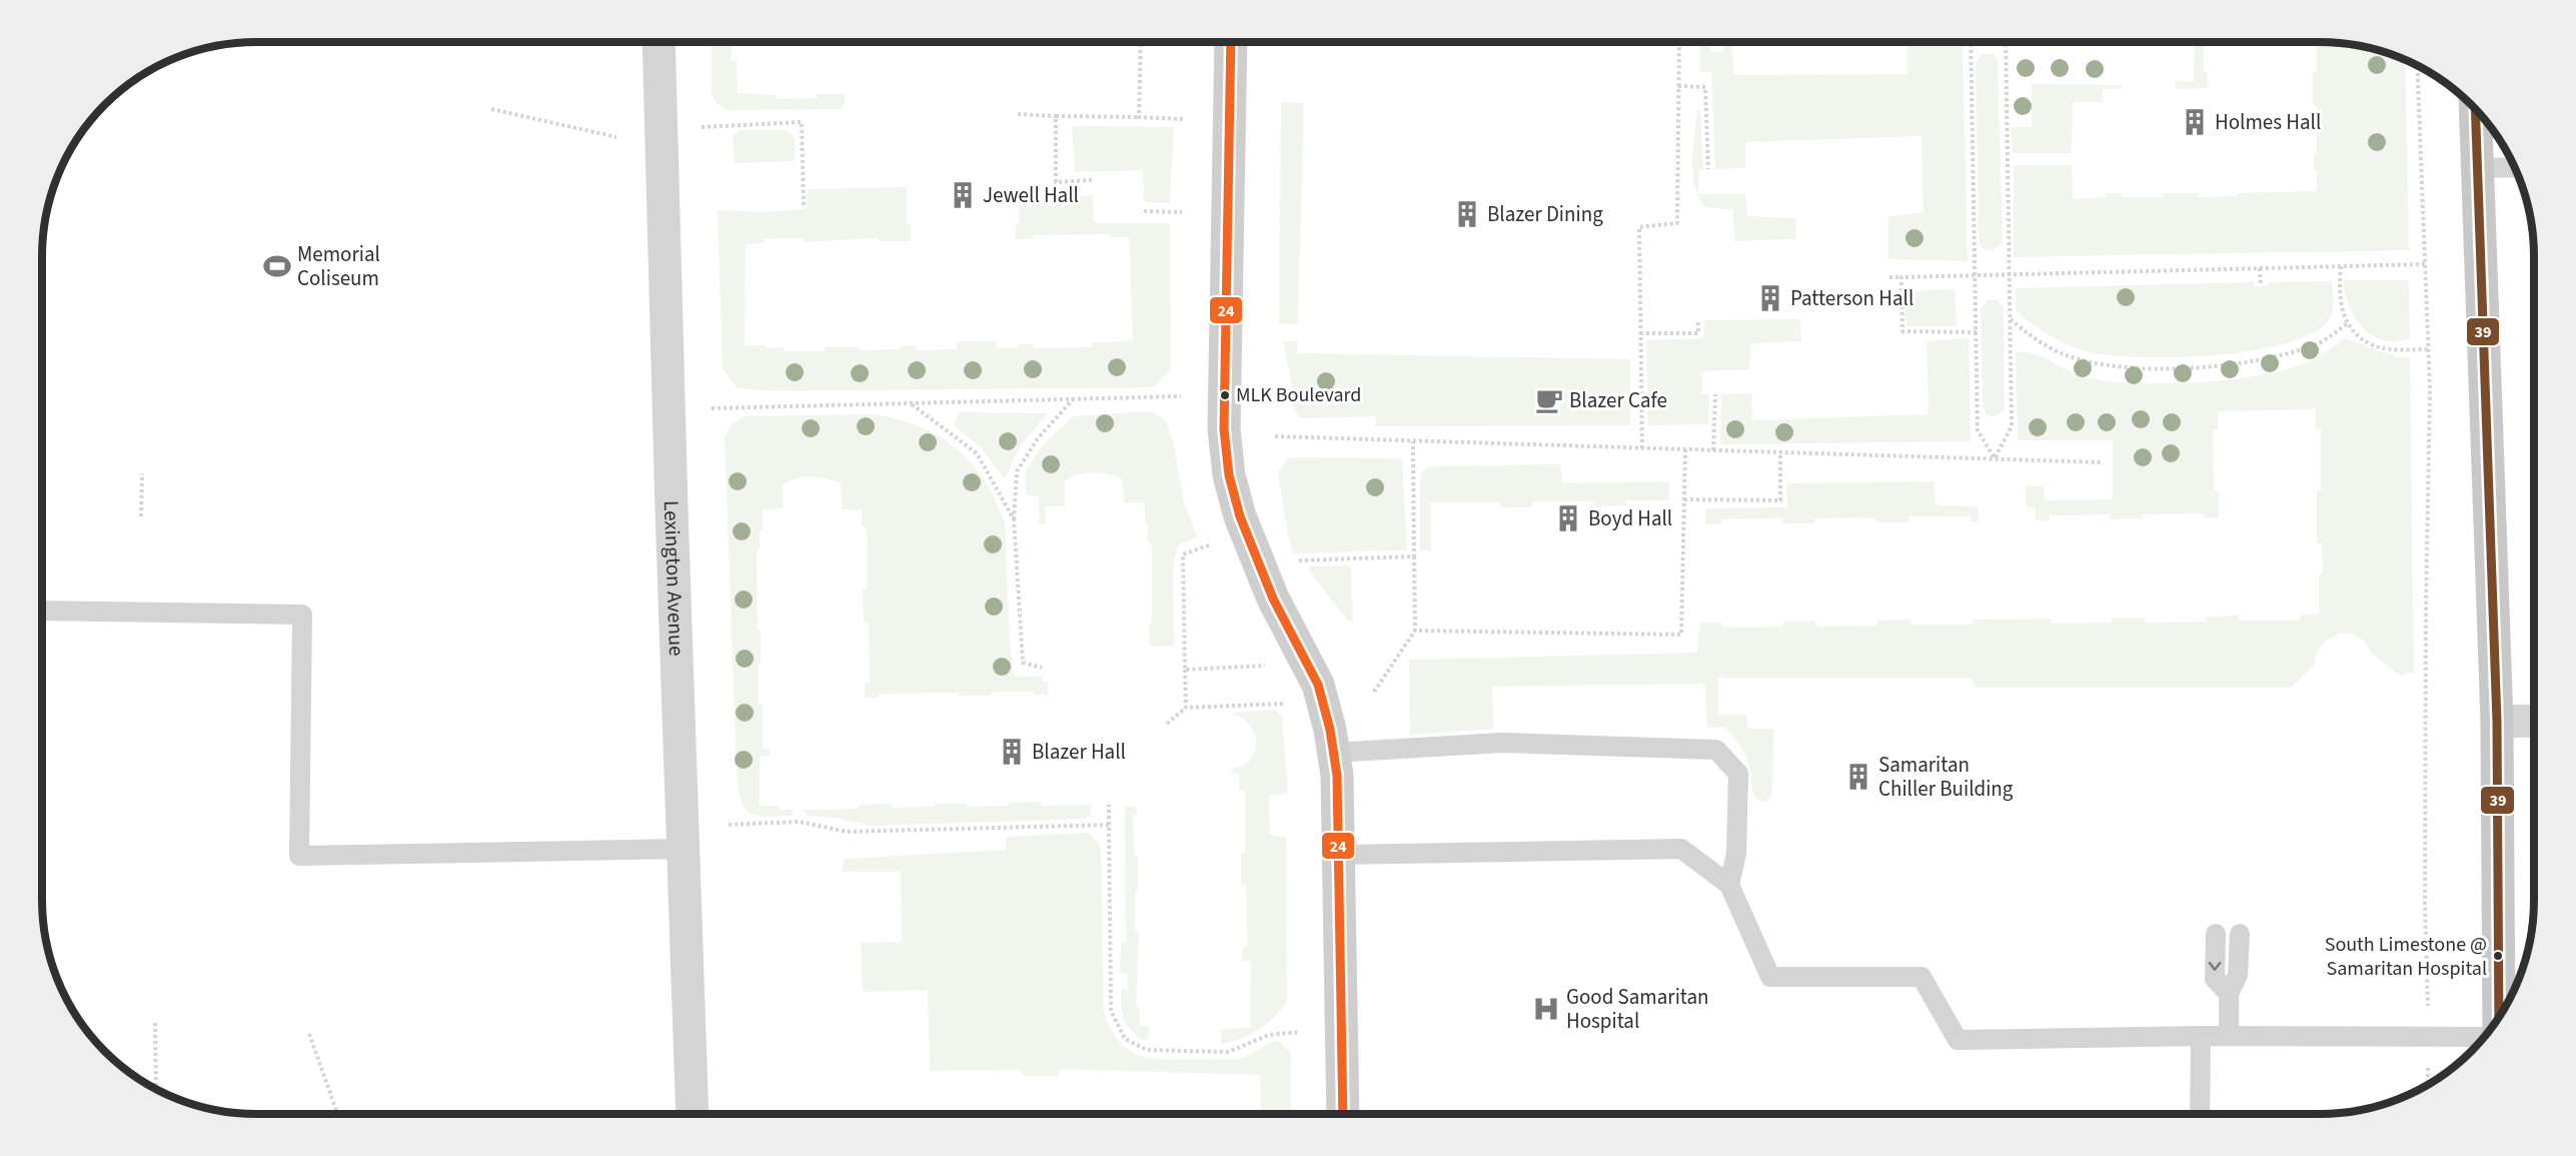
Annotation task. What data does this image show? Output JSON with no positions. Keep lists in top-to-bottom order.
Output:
{
  "streets": {
    "street": ["Lexington Avenue"]
  },
  "places": {
    "building": [
      "Holmes Hall",
      "Jewell Hall",
      "Blazer Dining",
      "Patterson Hall",
      "Boyd Hall",
      "Blazer Hall",
      "Samaritan Chiller Building"
    ],
    "sports": ["Memorial Coliseum"],
    "other": ["MLK Boulevard", "South Limestone @ Samaritan Hospital"],
    "cafe": ["Blazer Cafe"],
    "hospital": ["Good Samaritan Hospital"]
  },
  "lines": ["transit line 24", "transit line 39"]
}
